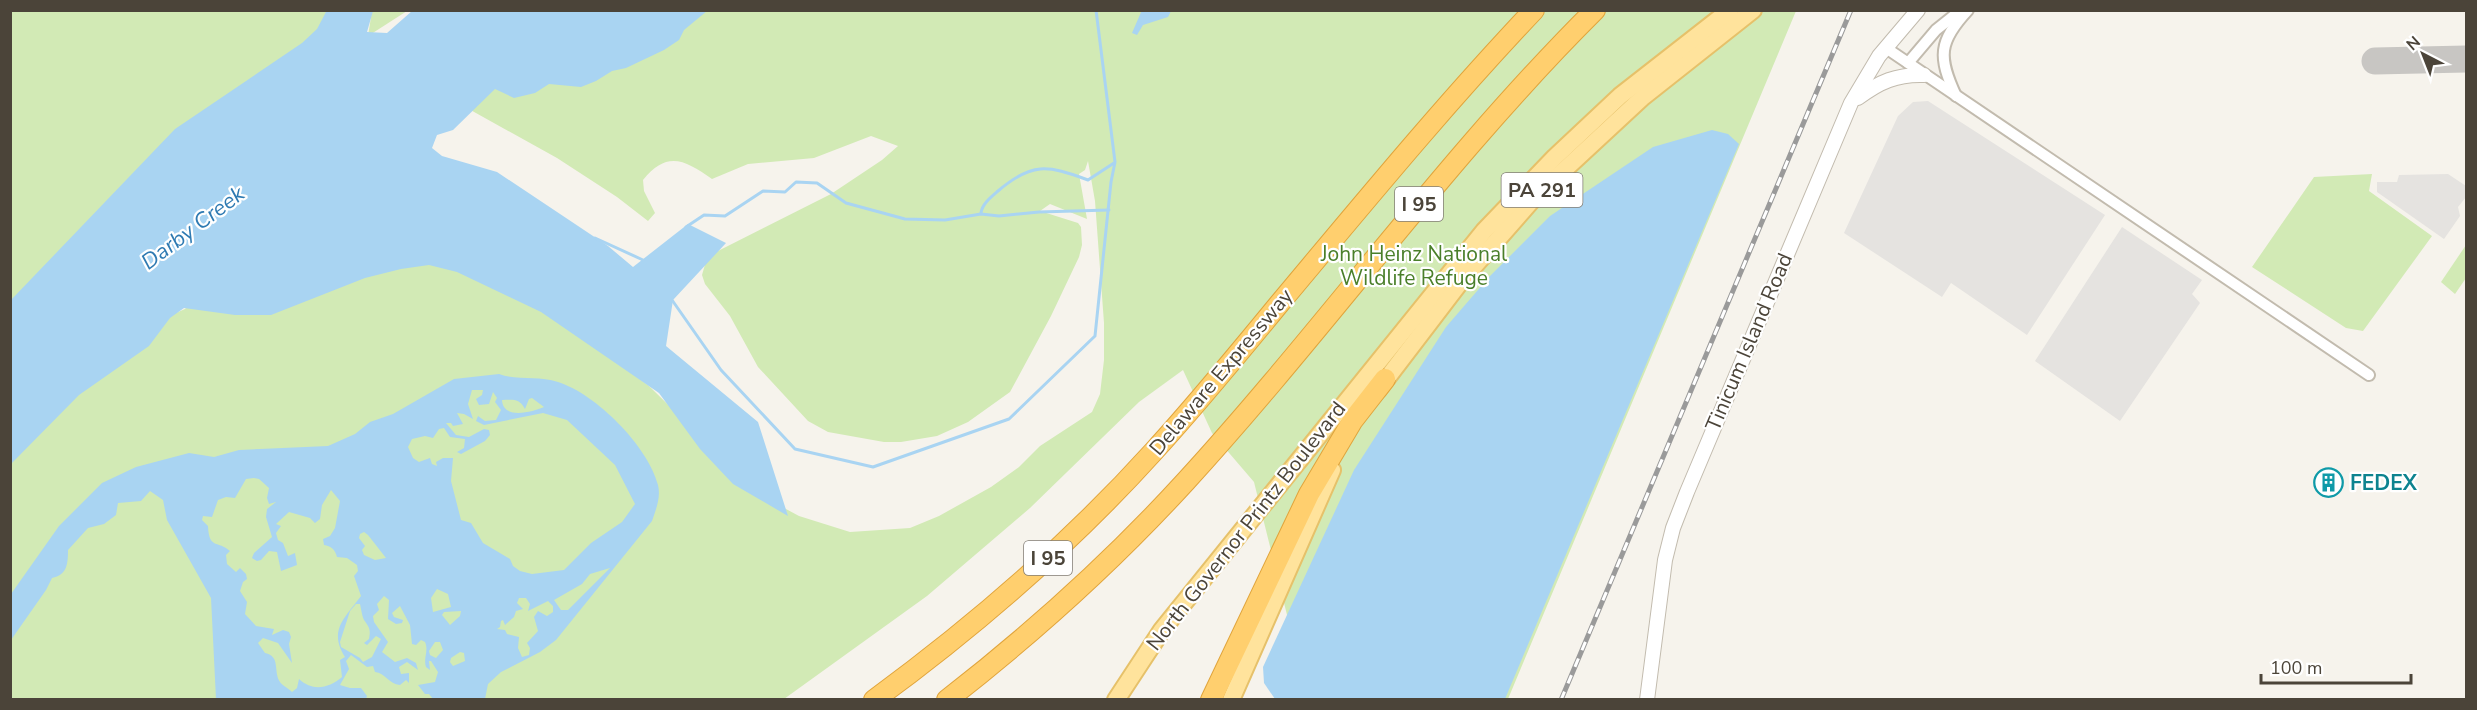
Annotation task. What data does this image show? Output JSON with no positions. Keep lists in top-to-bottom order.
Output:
{
  "streets": {
    "highway": ["I 95", "Delaware Expressway"],
    "main road": ["PA 291", "North Governor Printz Boulevard"],
    "street": ["Tinicum Island Road"]
  },
  "water": ["Darby Creek"],
  "parks": ["John Heinz National Wildlife Refuge"],
  "places": {
    "building": ["FEDEX"]
  },
  "scale_bar": "100 m",
  "north": "top left"
}
